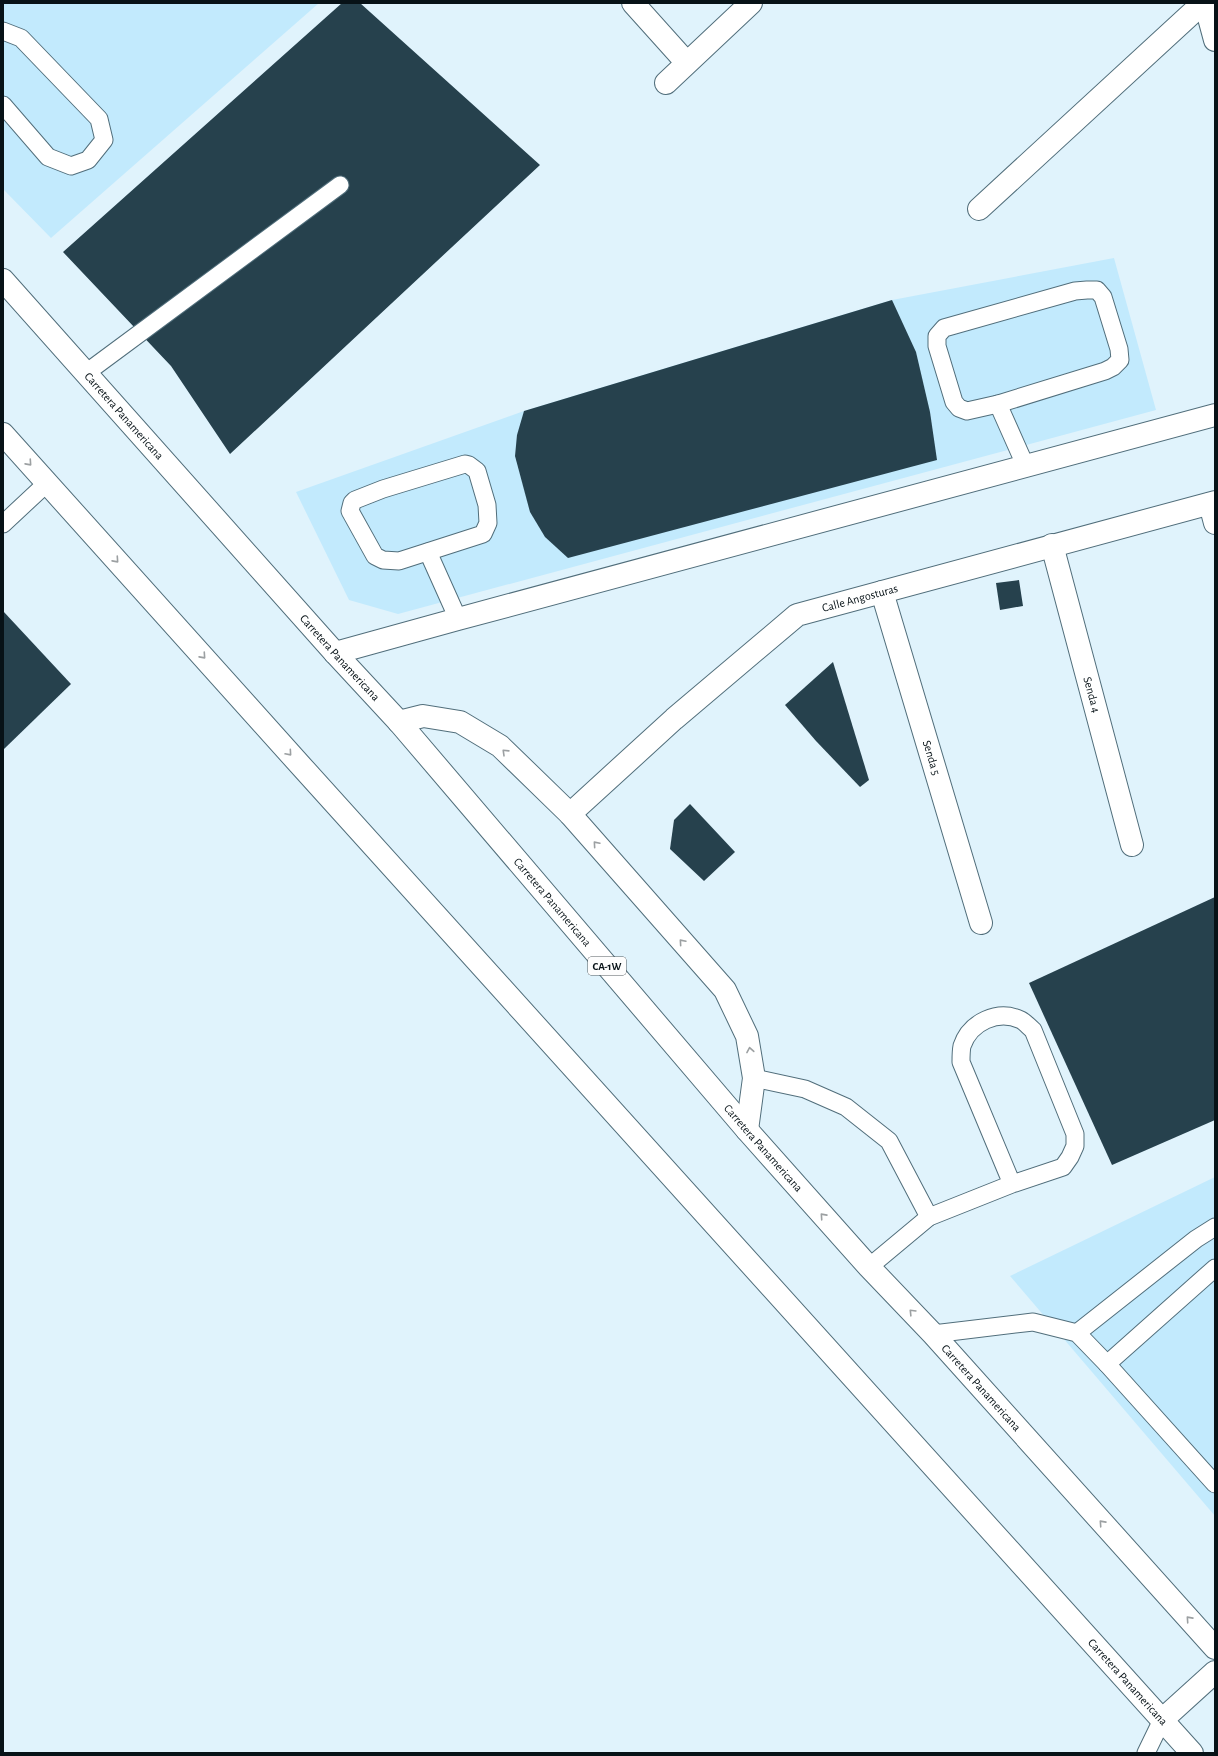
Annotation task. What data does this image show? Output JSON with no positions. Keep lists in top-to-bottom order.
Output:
{
  "streets": {
    "main road": [
      "Carretera Panamericana",
      "Calle Angosturas",
      "Senda 4",
      "Senda 5",
      "CA-1W"
    ]
  },
  "crossings": [
    ["Calle Angosturas", "Senda 4"],
    ["Calle Angosturas", "Senda 5"]
  ]
}
